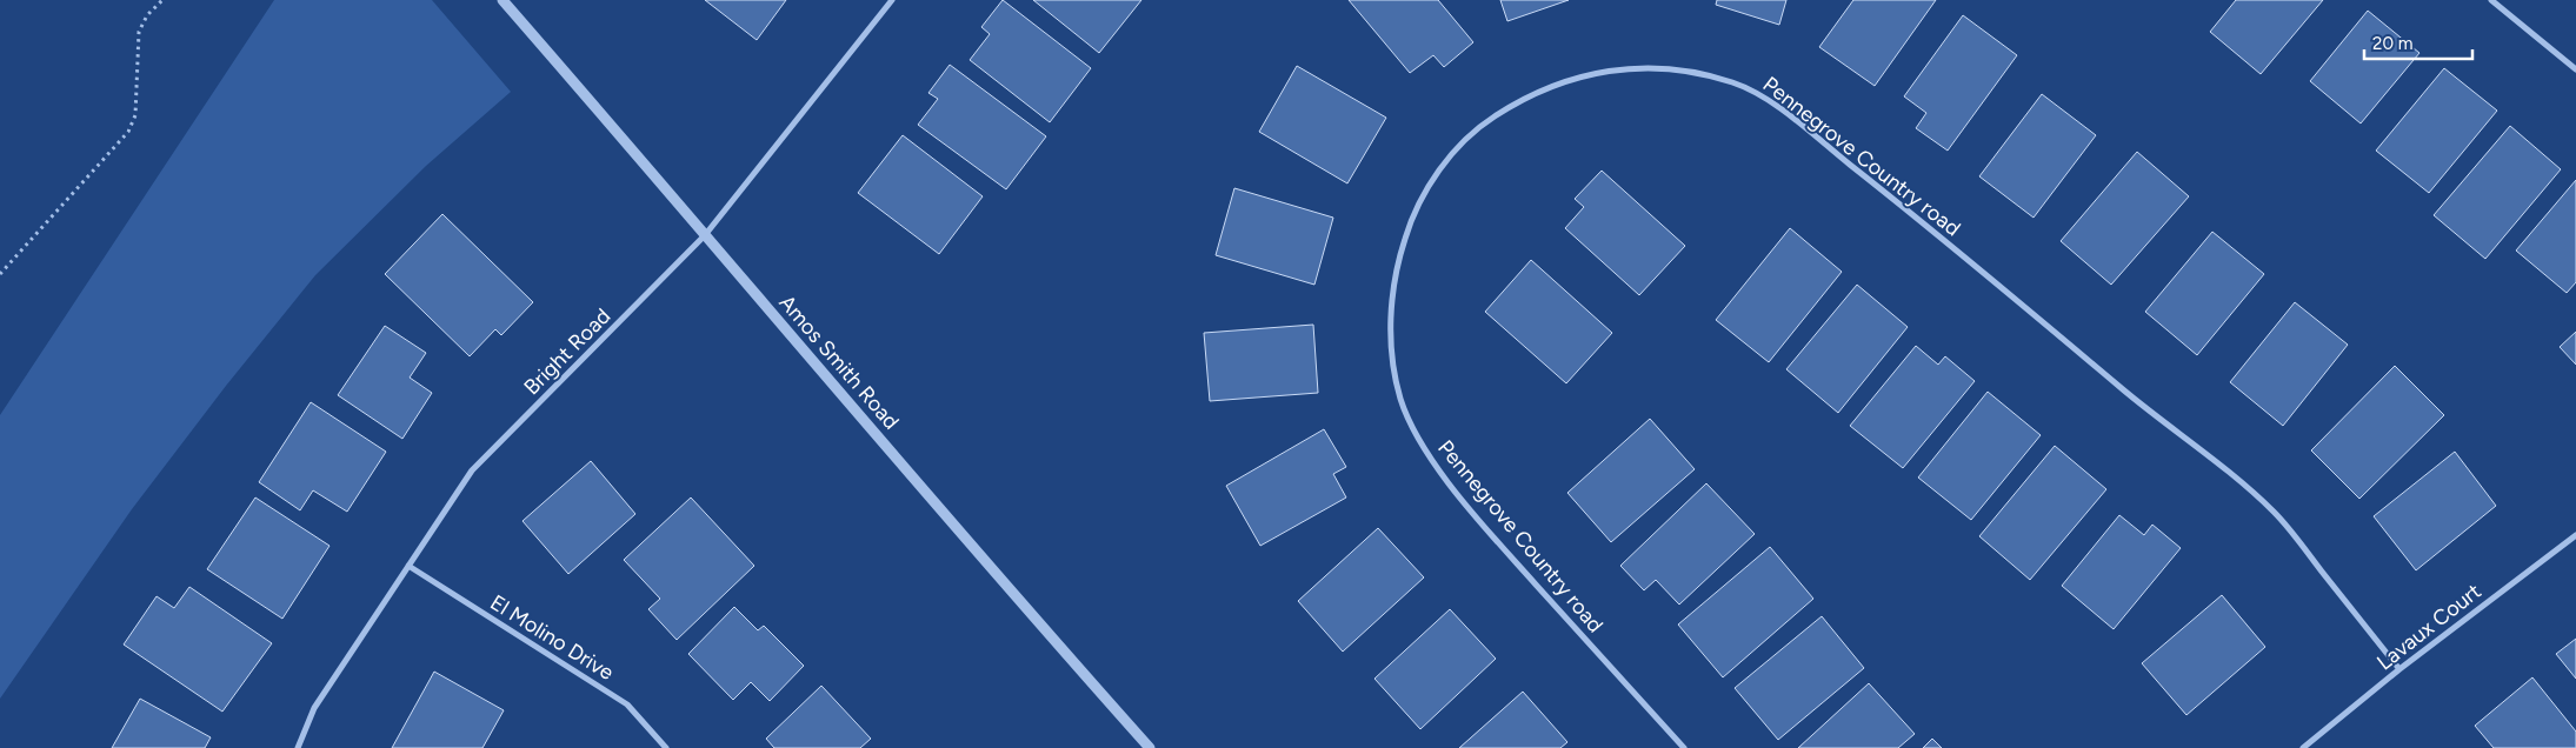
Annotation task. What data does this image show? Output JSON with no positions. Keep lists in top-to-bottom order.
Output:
{
  "streets": {
    "street": [
      "Pennegrove Country road",
      "Bright Road",
      "Amos Smith Road",
      "Lavaux Court",
      "El Molino Drive"
    ]
  },
  "crossings": [
    ["Pennegrove Country road", "Lavaux Court"],
    ["Bright Road", "Amos Smith Road"],
    ["Bright Road", "El Molino Drive"]
  ],
  "scale_bar": "20 m"
}
